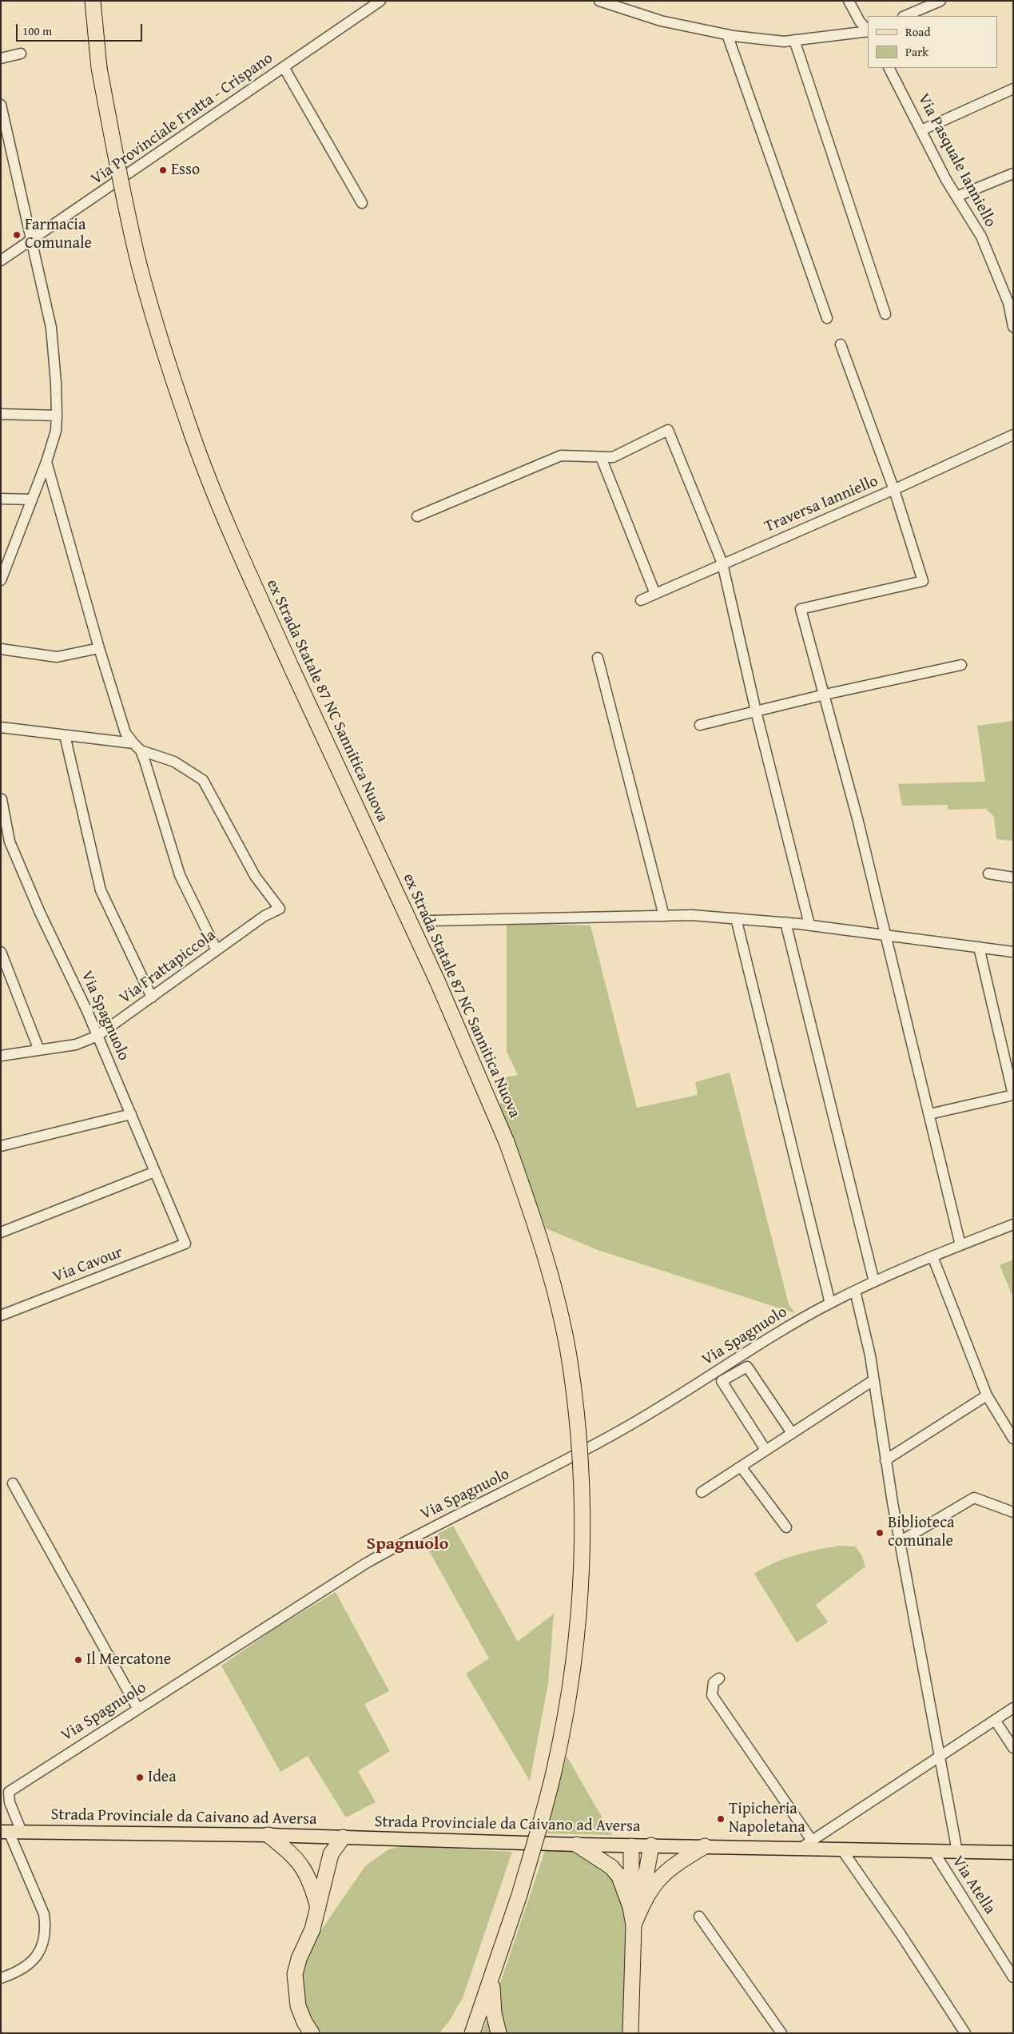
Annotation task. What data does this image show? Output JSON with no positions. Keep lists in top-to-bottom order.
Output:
{
  "streets": {
    "highway": ["ex Strada Statale 87 NC Sannitica Nuova"],
    "main road": ["Strada Provinciale da Caivano ad Aversa"],
    "street": [
      "Via Provinciale Fratta - Crispano",
      "Via Pasquale Ianniello",
      "Traversa Ianniello",
      "Via Frattapiccola",
      "Via Spagnuolo",
      "Via Cavour",
      "Via Atella"
    ]
  },
  "crossings": [
    ["Via Frattapiccola", "Via Spagnuolo"],
    ["Via Spagnuolo", "Via Cavour"],
    ["Via Spagnuolo", "Strada Provinciale da Caivano ad Aversa"],
    ["Strada Provinciale da Caivano ad Aversa", "Via Atella"]
  ],
  "districts": ["Spagnuolo"],
  "places": [
    "Esso",
    "Farmacia Comunale",
    "Biblioteca comunale",
    "Il Mercatone",
    "Idea",
    "Tipicheria Napoletana"
  ],
  "legend": ["Road", "Park"],
  "scale_bar": "100 m"
}
